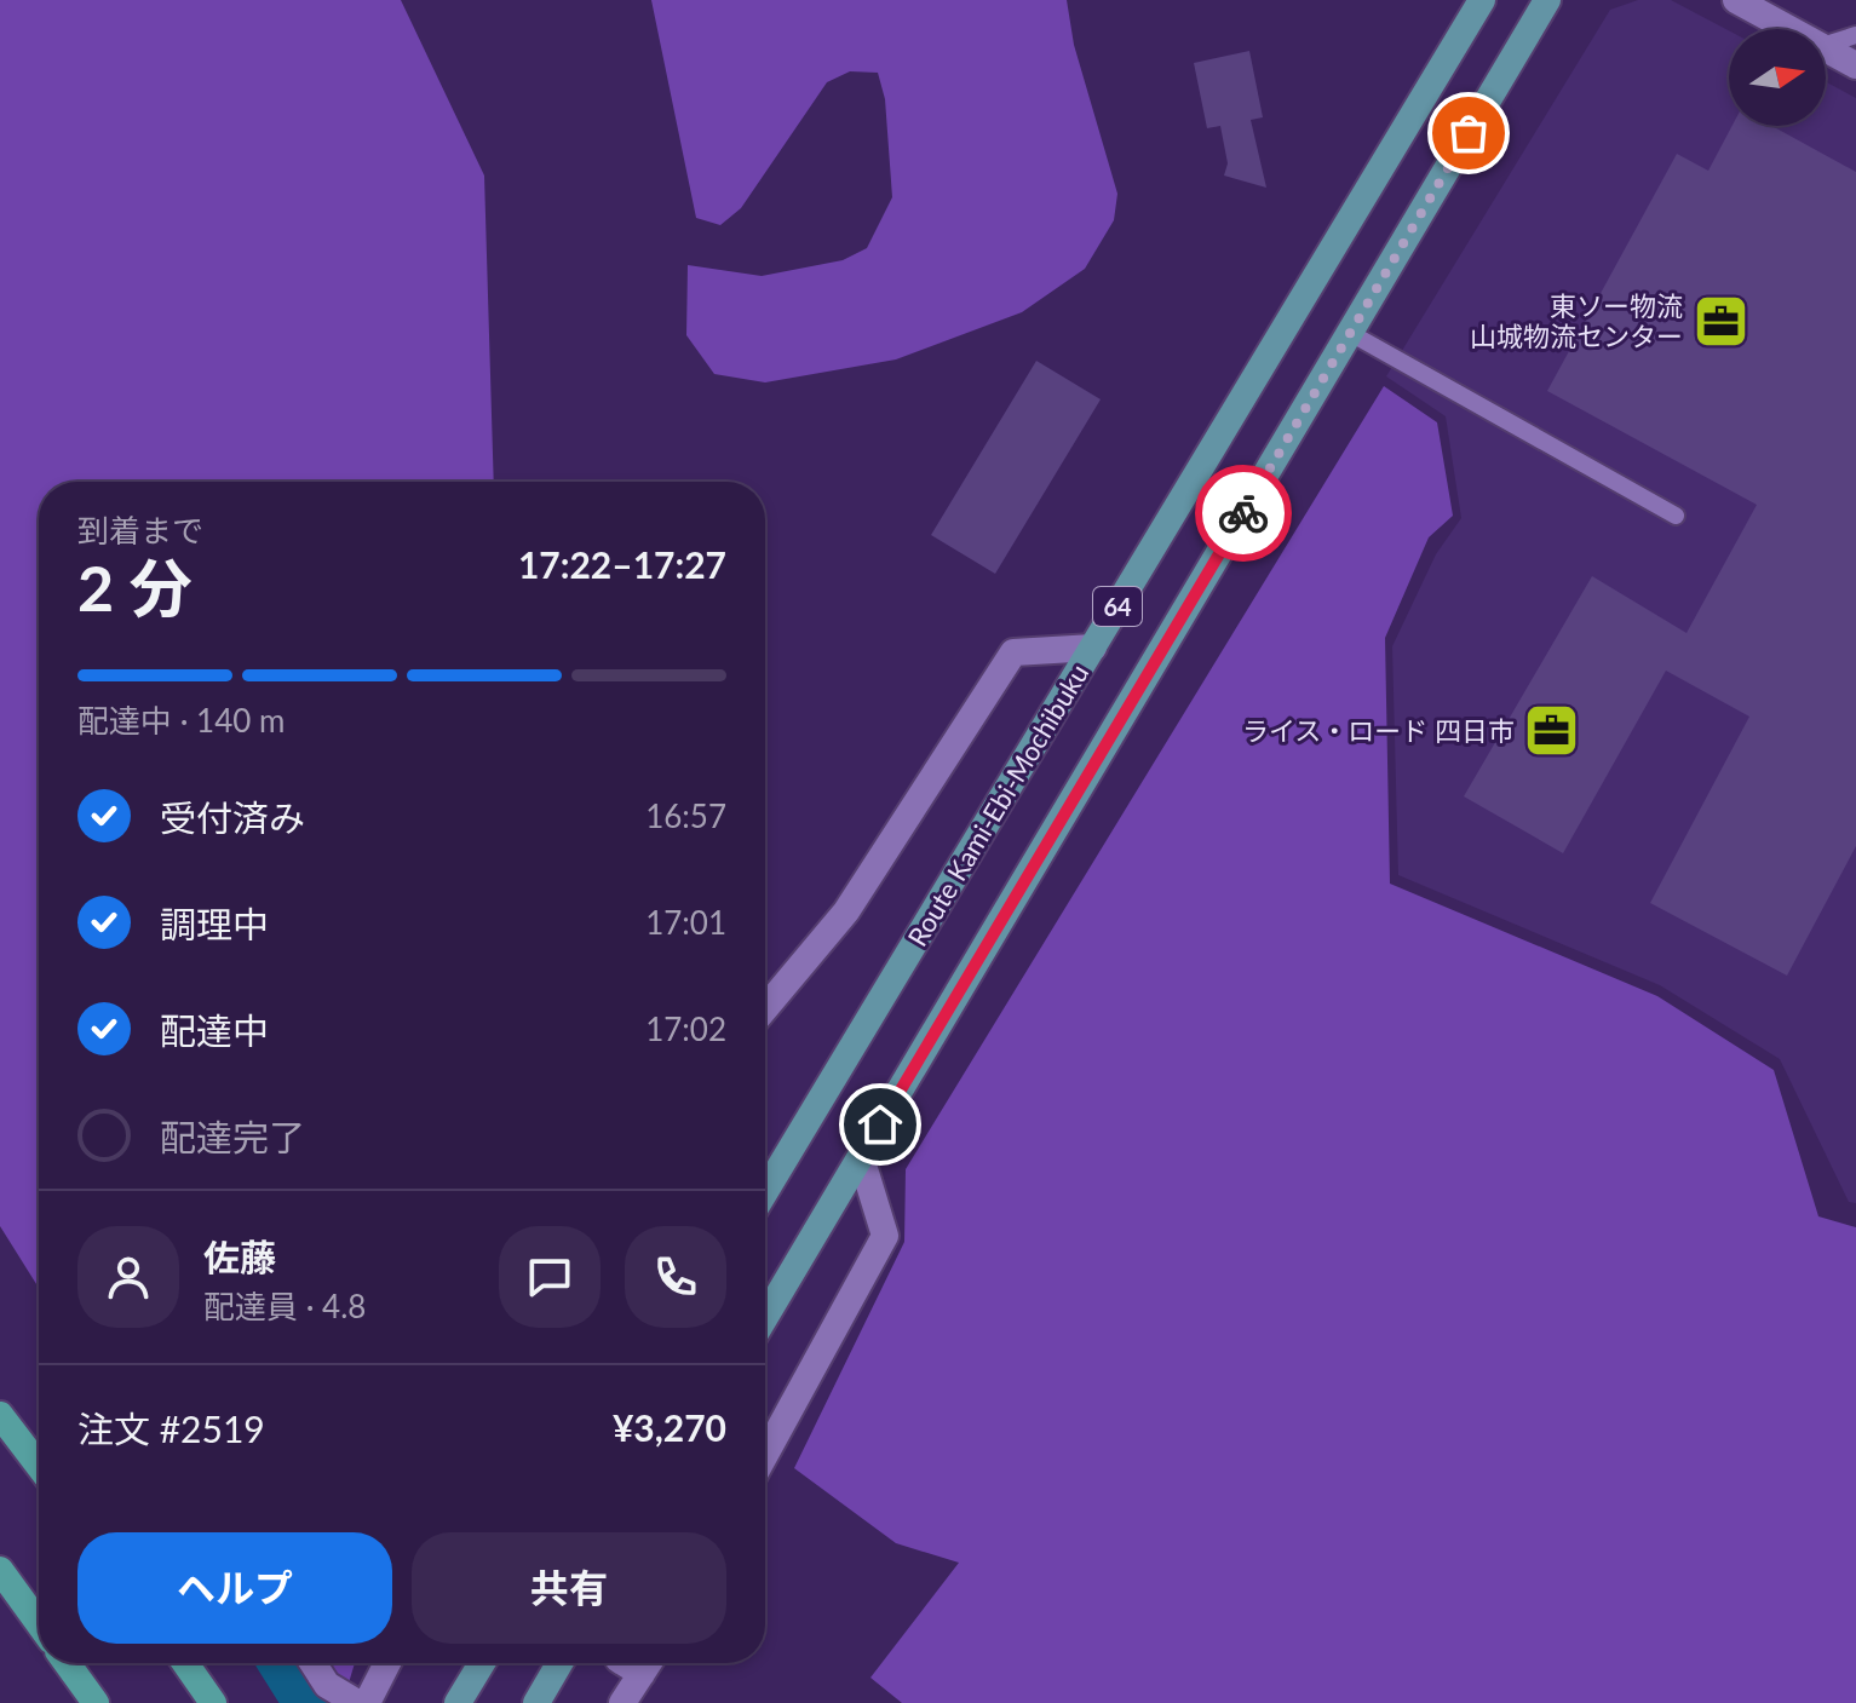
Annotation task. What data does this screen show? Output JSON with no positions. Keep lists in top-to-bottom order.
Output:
{
  "streets": {
    "main road": ["64", "Route Kami-Ebi-Mochibuku"]
  },
  "places": {
    "office": ["東ソー物流 山城物流センター", "ライス・ロード 四日市"]
  },
  "north": "right",
  "page": {
    "heading": ["2 分", "到着まで", "17:22–17:27"],
    "panel": [
      "佐藤",
      "配達員 · 4.8",
      "注文 #2519",
      "¥3,270"
    ],
    "bar": "配達中 · 140 m",
    "list": [
      ["受付済み", "16:57"],
      ["調理中", "17:01"],
      ["配達中", "17:02"],
      "配達完了"
    ],
    "buttons": ["ヘルプ", "共有"]
  }
}
